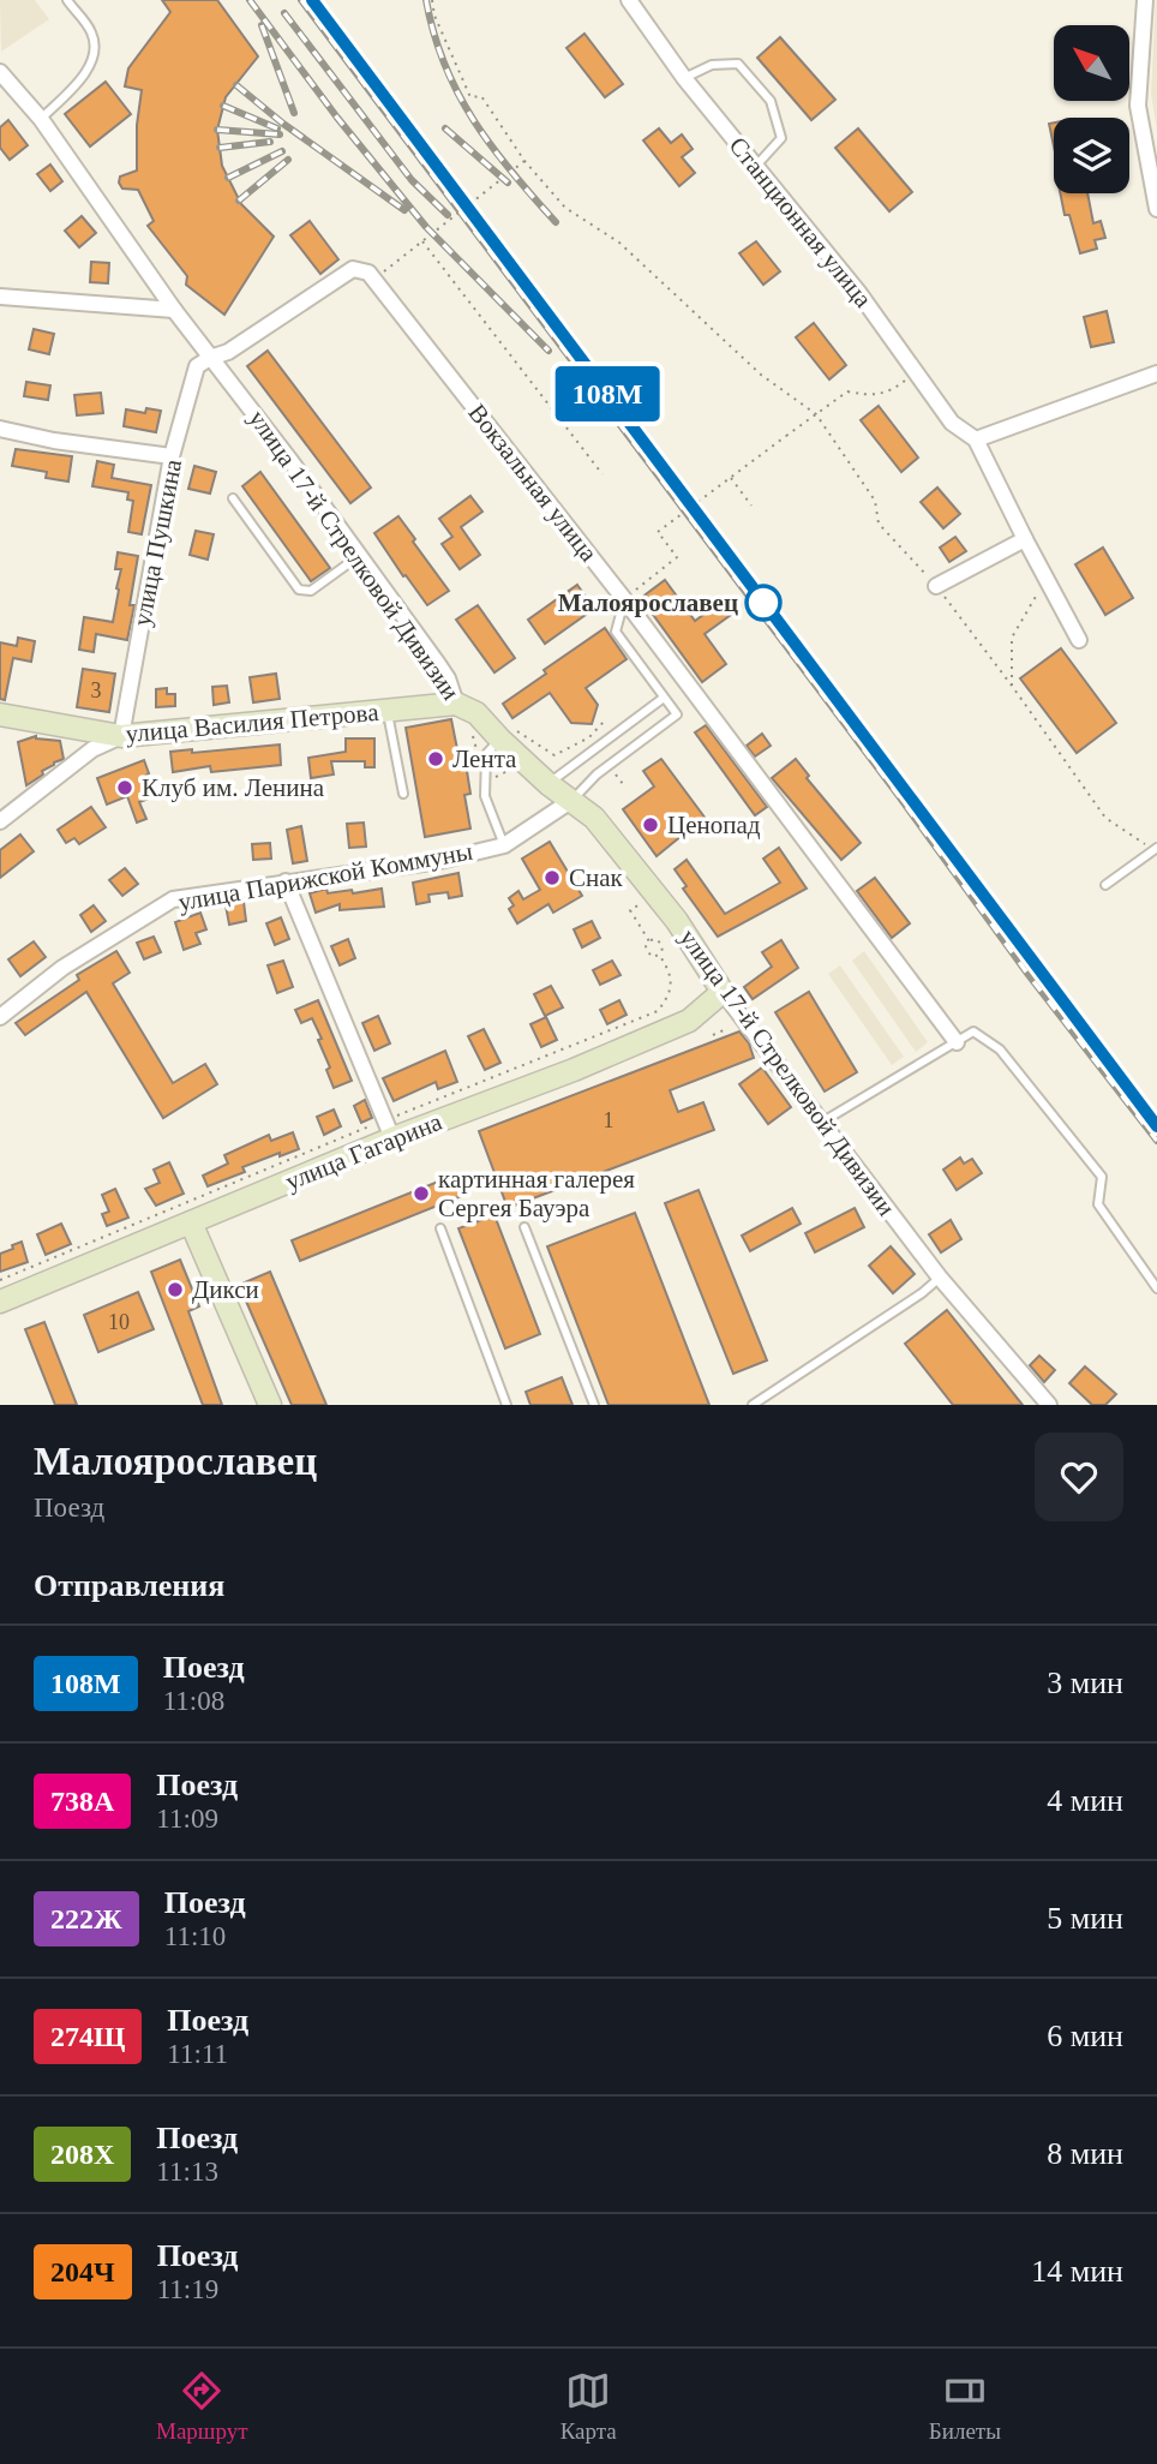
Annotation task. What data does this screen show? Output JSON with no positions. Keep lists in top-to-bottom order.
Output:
{
  "streets": {
    "main road": ["улица 17-й Стрелковой Дивизии", "улица Василия Петрова", "улица Гагарина"],
    "street": [
      "Станционная улица",
      "Вокзальная улица",
      "улица Пушкина",
      "улица Парижской Коммуны"
    ]
  },
  "crossings": [
    ["улица Пушкина", "улица 17-й Стрелковой Дивизии"],
    ["улица Пушкина", "улица Василия Петрова"],
    ["улица 17-й Стрелковой Дивизии", "улица Василия Петрова"],
    ["улица 17-й Стрелковой Дивизии", "улица Парижской Коммуны"],
    ["улица 17-й Стрелковой Дивизии", "улица Гагарина"]
  ],
  "places": [
    "Малоярославец",
    "Лента",
    "Клуб им. Ленина",
    "Ценопад",
    "Снак",
    "картинная галерея Сергея Бауэра",
    "Дикси"
  ],
  "house_numbers": ["3", "1", "10"],
  "north": "top left",
  "page": {
    "on_map": "108М",
    "heading": [
      ["Малоярославец", "Поезд"],
      "Отправления"
    ],
    "list": [
      {
        "mark": "108М",
        "name": "Поезд",
        "note": "11:08",
        "value": "3 мин"
      },
      {
        "mark": "738А",
        "name": "Поезд",
        "note": "11:09",
        "value": "4 мин"
      },
      {
        "mark": "222Ж",
        "name": "Поезд",
        "note": "11:10",
        "value": "5 мин"
      },
      {
        "mark": "274Щ",
        "name": "Поезд",
        "note": "11:11",
        "value": "6 мин"
      },
      {
        "mark": "208Х",
        "name": "Поезд",
        "note": "11:13",
        "value": "8 мин"
      },
      {
        "mark": "204Ч",
        "name": "Поезд",
        "note": "11:19",
        "value": "14 мин"
      }
    ],
    "tabs": ["Маршрут", "Карта", "Билеты"]
  }
}
